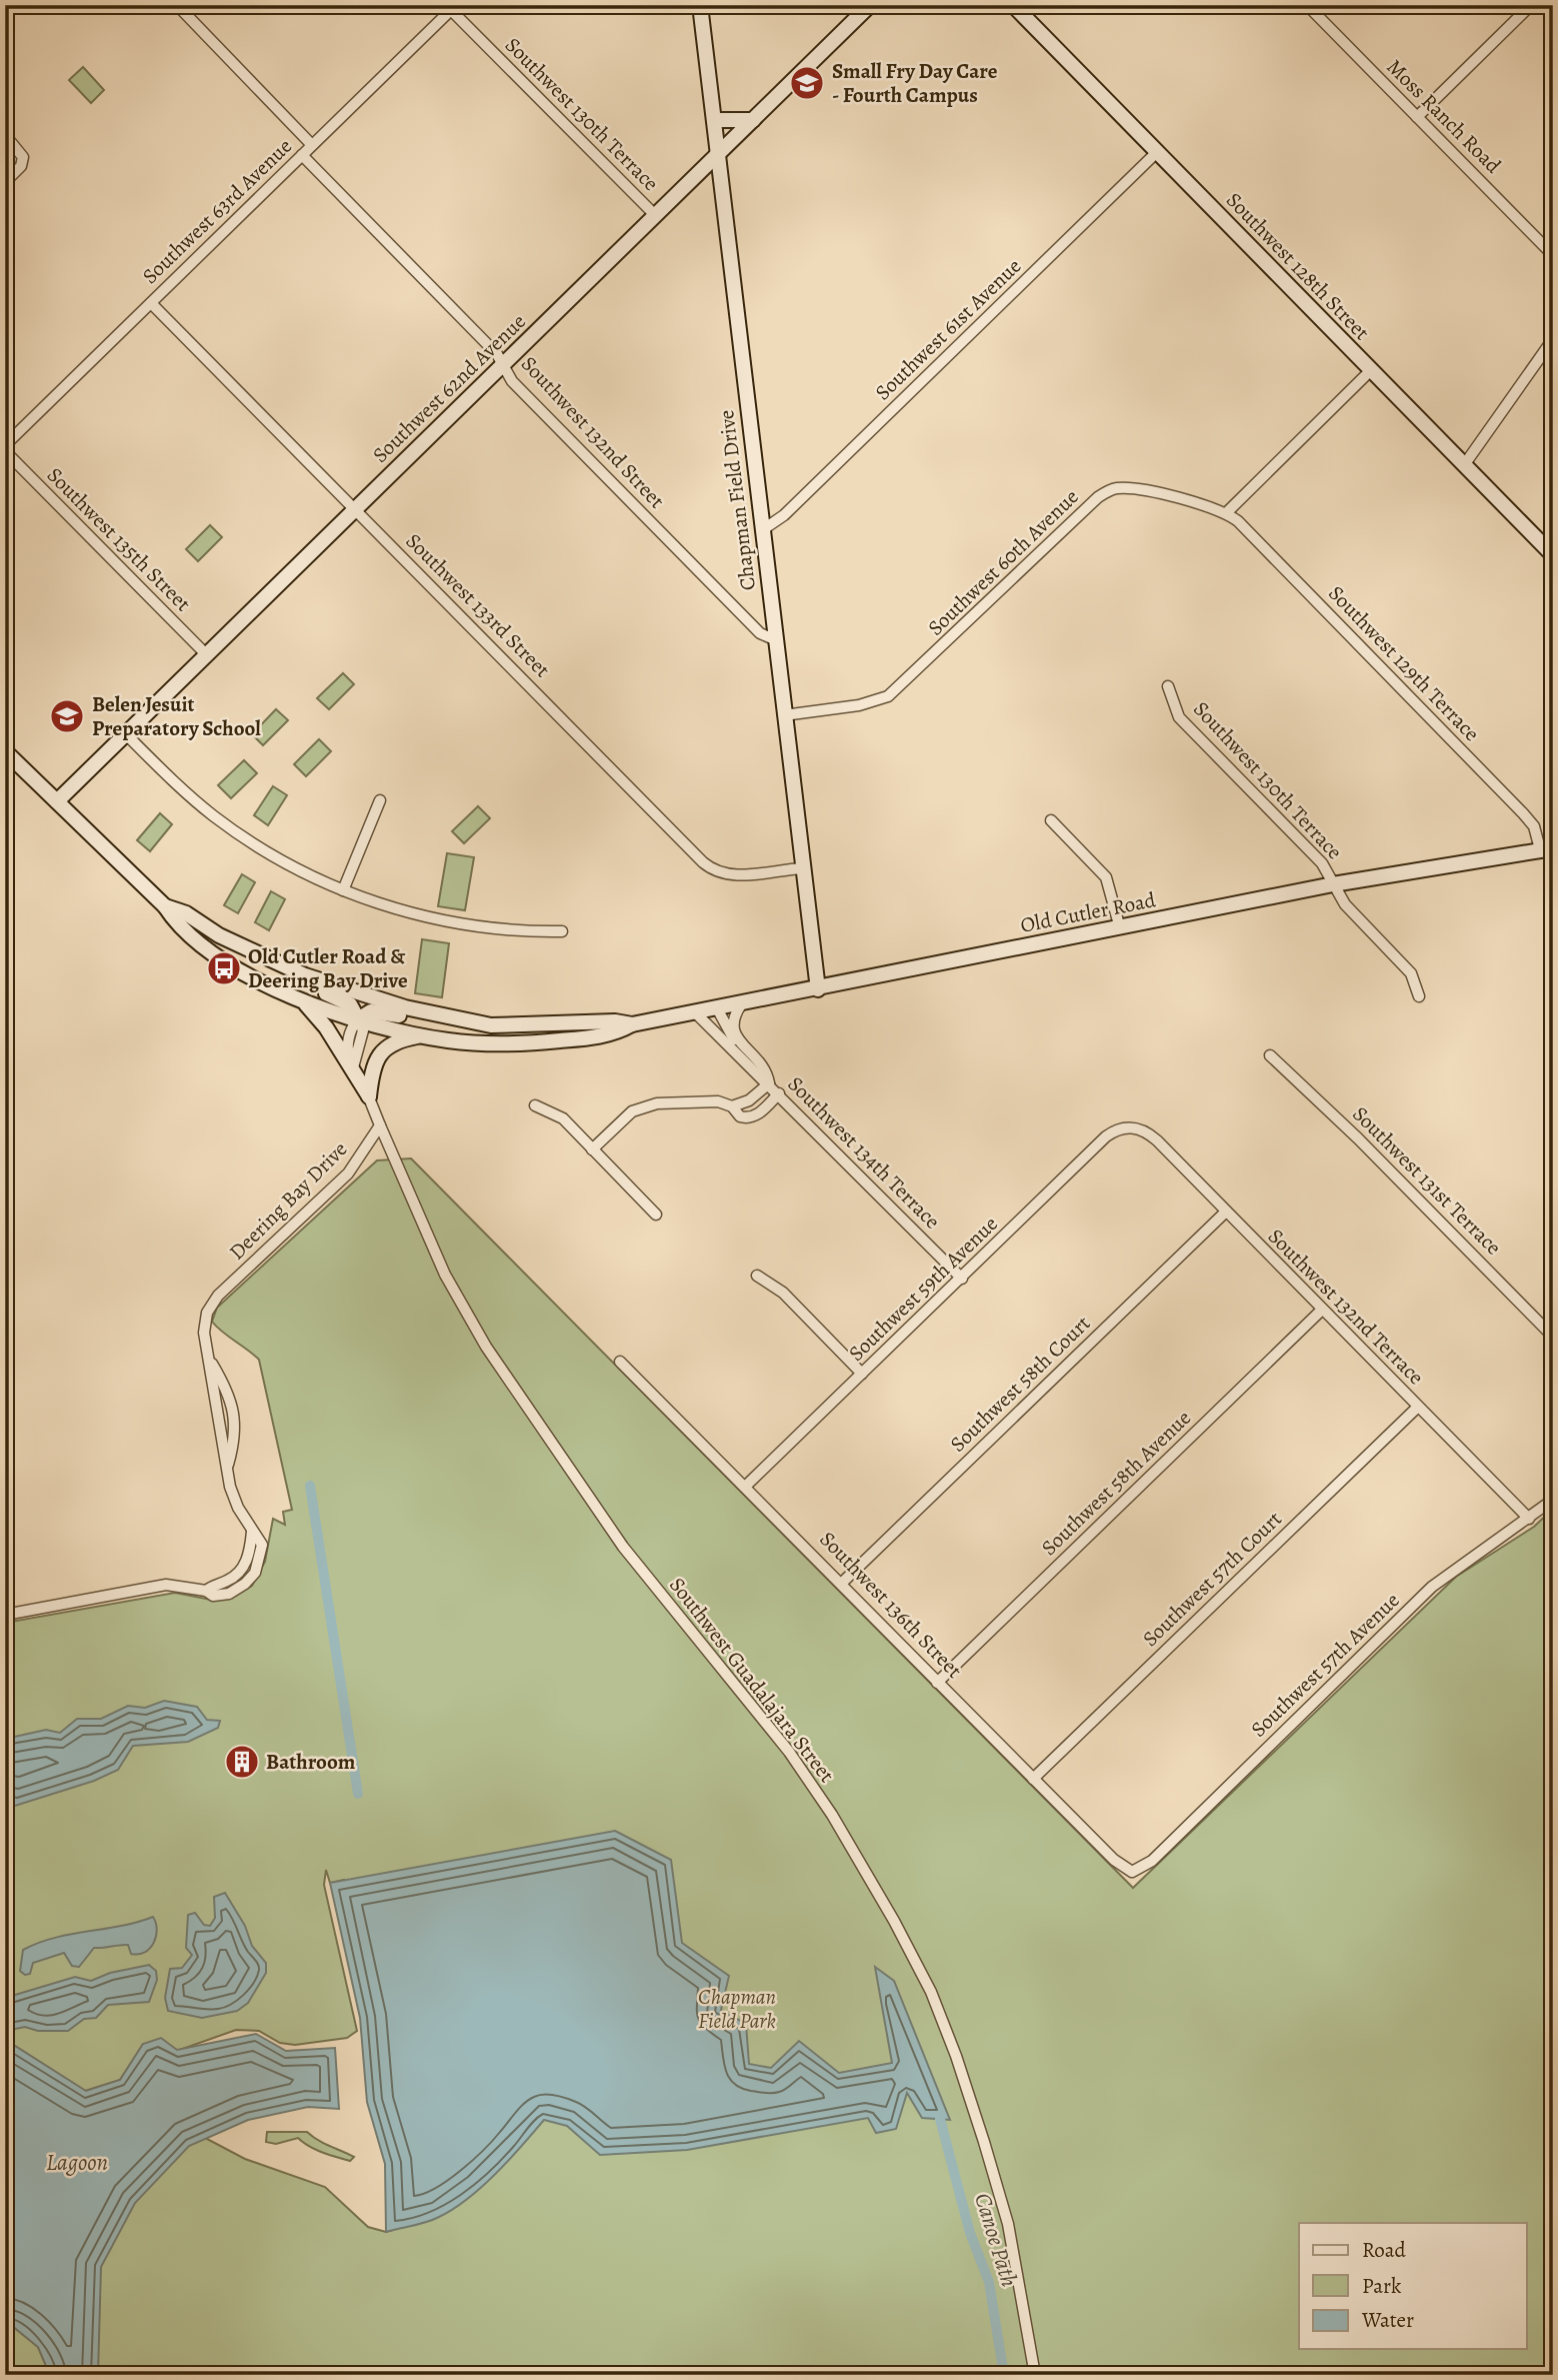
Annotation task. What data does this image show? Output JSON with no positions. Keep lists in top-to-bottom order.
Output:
{
  "streets": {
    "street": [
      "Southwest 130th Terrace",
      "Moss Ranch Road",
      "Southwest 63rd Avenue",
      "Southwest 128th Street",
      "Southwest 61st Avenue",
      "Southwest 62nd Avenue",
      "Southwest 132nd Street",
      "Chapman Field Drive",
      "Southwest 135th Street",
      "Southwest 60th Avenue",
      "Southwest 133rd Street",
      "Southwest 129th Terrace",
      "Old Cutler Road",
      "Southwest 134th Terrace",
      "Southwest 131st Terrace",
      "Deering Bay Drive",
      "Southwest 59th Avenue",
      "Southwest 132nd Terrace",
      "Southwest 58th Court",
      "Southwest 58th Avenue",
      "Southwest 57th Court",
      "Southwest 136th Street",
      "Southwest 57th Avenue",
      "Southwest Guadalajara Street"
    ]
  },
  "crossings": [
    ["Southwest 130th Terrace", "Southwest 63rd Avenue"],
    ["Southwest 130th Terrace", "Southwest 62nd Avenue"],
    ["Southwest 130th Terrace", "Old Cutler Road"],
    ["Southwest 63rd Avenue", "Southwest 132nd Street"],
    ["Southwest 63rd Avenue", "Southwest 133rd Street"],
    ["Southwest 128th Street", "Southwest 61st Avenue"],
    ["Southwest 61st Avenue", "Chapman Field Drive"],
    ["Southwest 62nd Avenue", "Southwest 132nd Street"],
    ["Southwest 62nd Avenue", "Chapman Field Drive"],
    ["Southwest 62nd Avenue", "Southwest 135th Street"],
    ["Southwest 62nd Avenue", "Southwest 133rd Street"],
    ["Southwest 132nd Street", "Chapman Field Drive"],
    ["Chapman Field Drive", "Southwest 60th Avenue"],
    ["Chapman Field Drive", "Southwest 133rd Street"],
    ["Chapman Field Drive", "Old Cutler Road"],
    ["Southwest 60th Avenue", "Southwest 129th Terrace"],
    ["Southwest 129th Terrace", "Old Cutler Road"],
    ["Old Cutler Road", "Southwest 134th Terrace"],
    ["Southwest 134th Terrace", "Southwest 59th Avenue"],
    ["Deering Bay Drive", "Southwest Guadalajara Street"],
    ["Southwest 59th Avenue", "Southwest 132nd Terrace"],
    ["Southwest 59th Avenue", "Southwest 136th Street"],
    ["Southwest 132nd Terrace", "Southwest 58th Court"],
    ["Southwest 132nd Terrace", "Southwest 58th Avenue"],
    ["Southwest 132nd Terrace", "Southwest 57th Court"],
    ["Southwest 132nd Terrace", "Southwest 57th Avenue"],
    ["Southwest 58th Court", "Southwest 136th Street"],
    ["Southwest 58th Avenue", "Southwest 136th Street"],
    ["Southwest 57th Court", "Southwest 136th Street"],
    ["Southwest 136th Street", "Southwest 57th Avenue"]
  ],
  "water": ["Lagoon", "Canoe Path"],
  "parks": ["Chapman Field Park"],
  "places": {
    "school or university": ["Small Fry Day Care - Fourth Campus", "Belen Jesuit Preparatory School"],
    "bus stop": ["Old Cutler Road & Deering Bay Drive"],
    "building": ["Bathroom"]
  },
  "legend": ["Road", "Park", "Water"]
}
